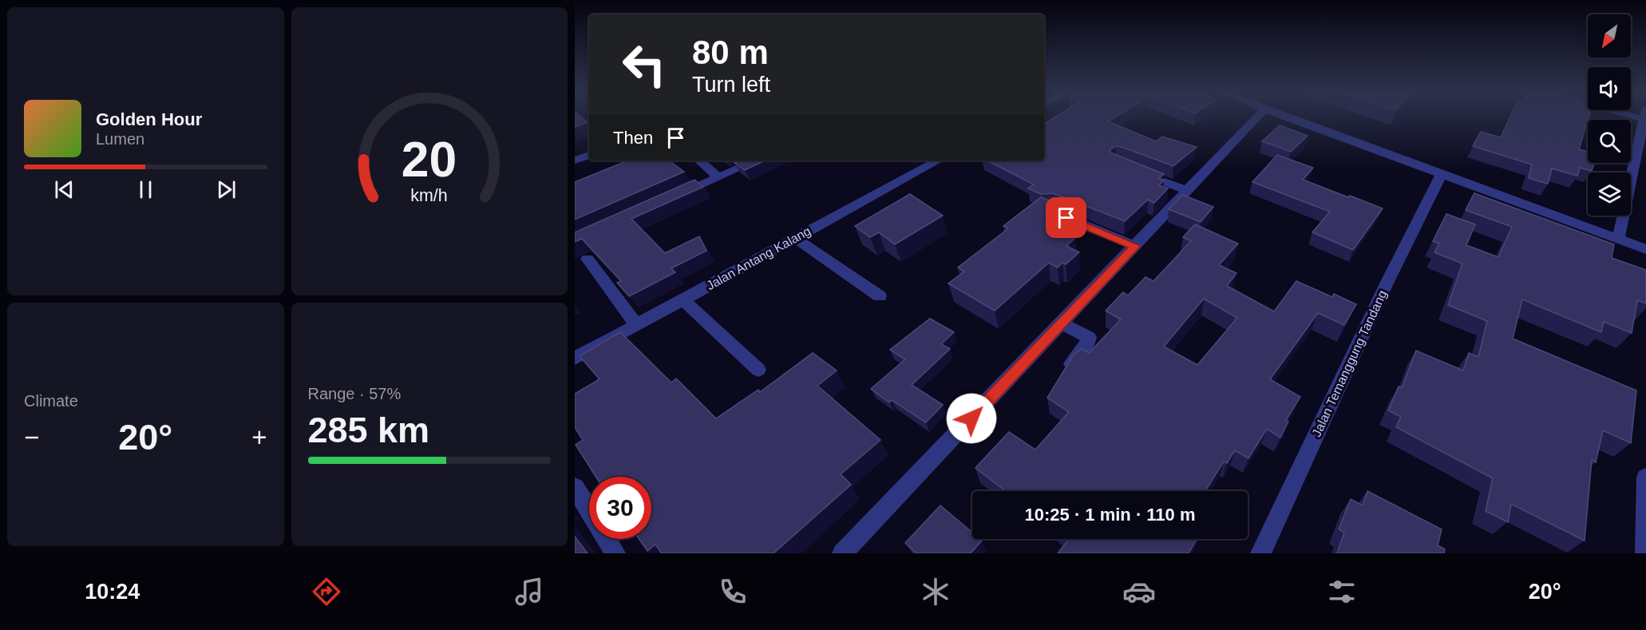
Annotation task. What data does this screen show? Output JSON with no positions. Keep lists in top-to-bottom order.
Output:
{
  "streets": {
    "street": ["Jalan Antang Kalang", "Jalan Temanggung Tandang"]
  },
  "north": "bottom left",
  "page": {
    "turn": ["80 m", "Turn left"],
    "song": ["Golden Hour", "Lumen"],
    "then": "Then",
    "tile": [
      "Climate",
      ["Range · 57%", "285 km"]
    ],
    "heat": ["−", "20°", "+"],
    "limit": "30",
    "trip": "10:25 · 1 min · 110 m",
    "tabs": ["10:24", "20°"],
    "gauge": ["20", "km/h"]
  }
}
